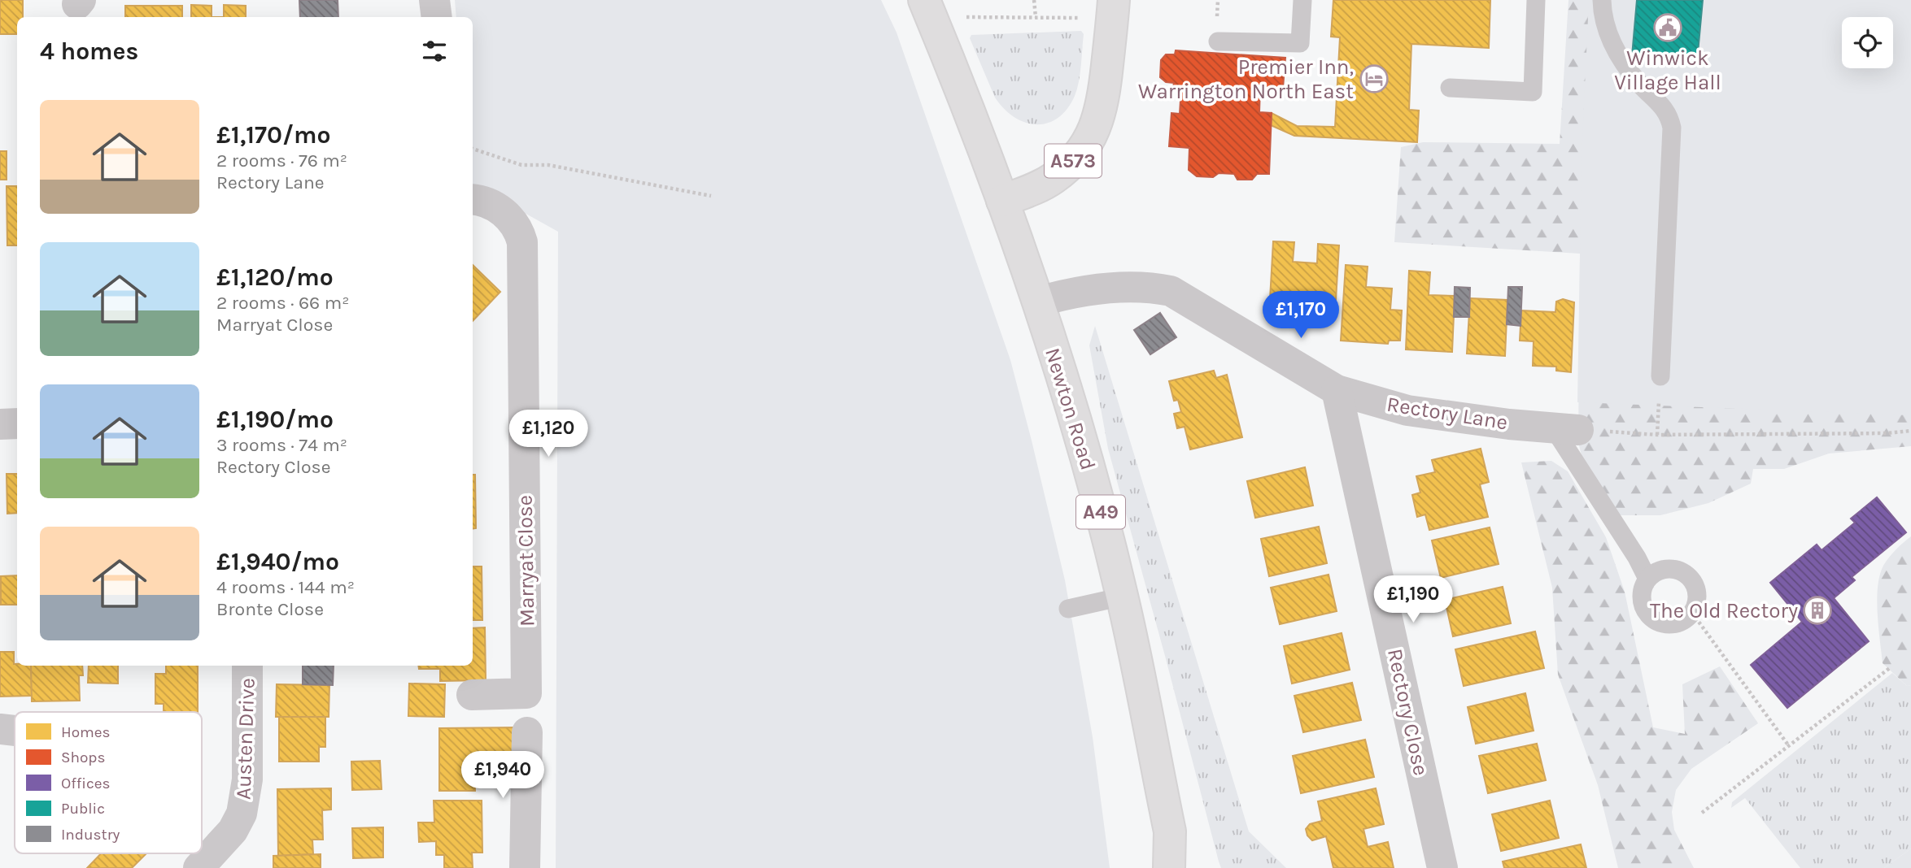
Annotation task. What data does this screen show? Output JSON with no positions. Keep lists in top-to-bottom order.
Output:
{
  "streets": {
    "main road": ["A573", "Newton Road", "A49"],
    "street": [
      "Rectory Lane",
      "Marryat Close",
      "Rectory Close",
      "Austen Drive"
    ]
  },
  "crossings": [
    ["A573", "Newton Road"],
    ["Newton Road", "Rectory Lane"],
    ["Rectory Lane", "Rectory Close"]
  ],
  "places": {
    "public building": ["Winwick Village Hall"],
    "hotel": ["Premier Inn, Warrington North East"],
    "building": ["The Old Rectory"]
  },
  "legend": [
    "Homes",
    "Shops",
    "Offices",
    "Public",
    "Industry"
  ],
  "page": {
    "heading": "4 homes",
    "list": [
      {
        "name": "£1,170/mo",
        "note": "2 rooms · 76 m² · Rectory Lane"
      },
      {
        "name": "£1,120/mo",
        "note": "2 rooms · 66 m² · Marryat Close"
      },
      {
        "name": "£1,190/mo",
        "note": "3 rooms · 74 m² · Rectory Close"
      },
      {
        "name": "£1,940/mo",
        "note": "4 rooms · 144 m² · Bronte Close"
      }
    ],
    "price": [
      "£1,170",
      "£1,120",
      "£1,190",
      "£1,940"
    ]
  }
}
